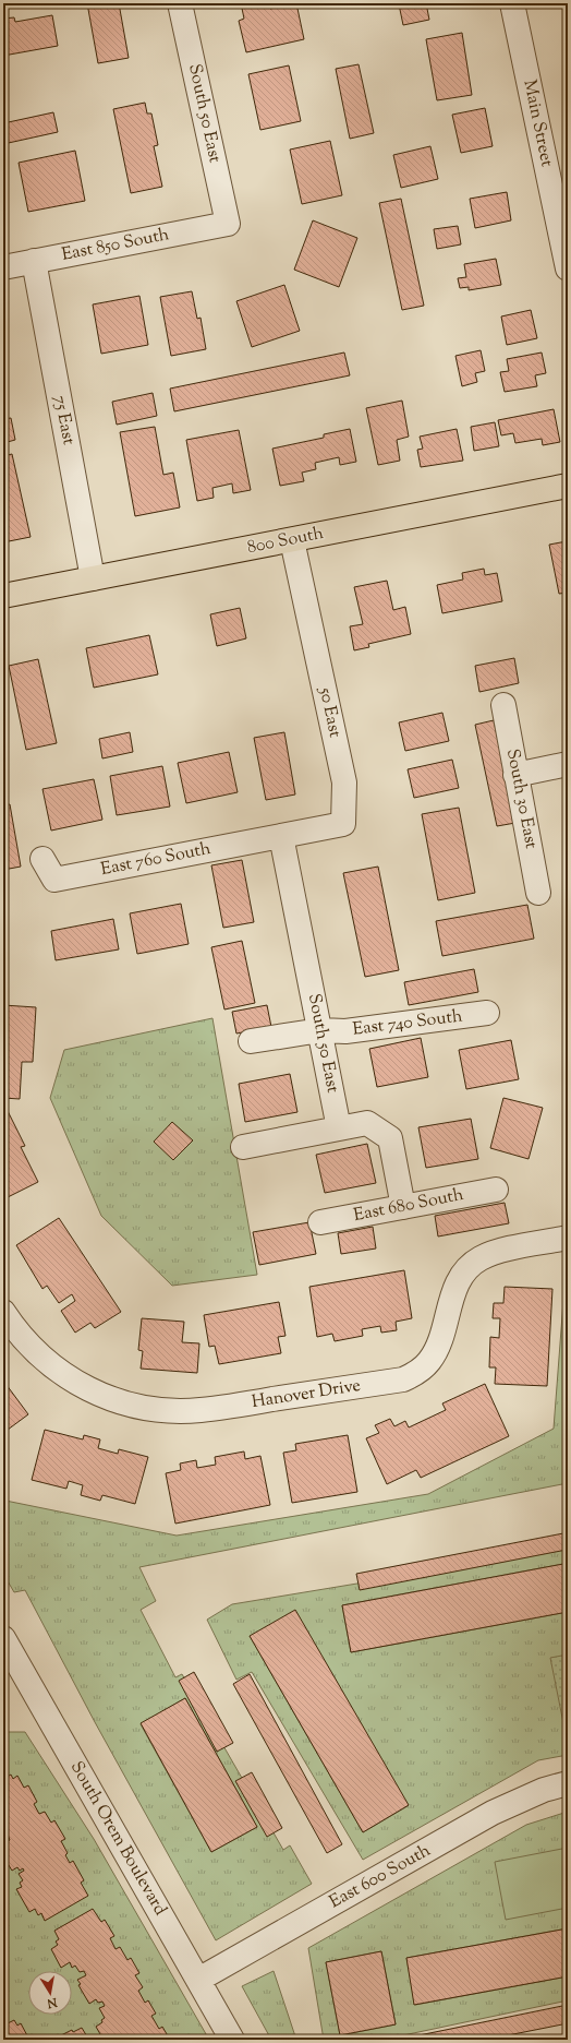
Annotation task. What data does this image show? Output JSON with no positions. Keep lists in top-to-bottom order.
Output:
{
  "streets": {
    "main road": ["800 South"],
    "street": [
      "South 50 East",
      "Main Street",
      "East 850 South",
      "75 East",
      "50 East",
      "South 30 East",
      "East 760 South",
      "East 740 South",
      "East 680 South",
      "Hanover Drive",
      "South Orem Boulevard",
      "East 600 South"
    ]
  },
  "crossings": [
    ["South 50 East", "East 850 South"],
    ["South 50 East", "50 East"],
    ["South 50 East", "East 760 South"],
    ["South 50 East", "East 740 South"],
    ["East 850 South", "75 East"],
    ["75 East", "800 South"],
    ["800 South", "50 East"],
    ["50 East", "East 760 South"],
    ["South Orem Boulevard", "East 600 South"]
  ],
  "north": "bottom"
}
